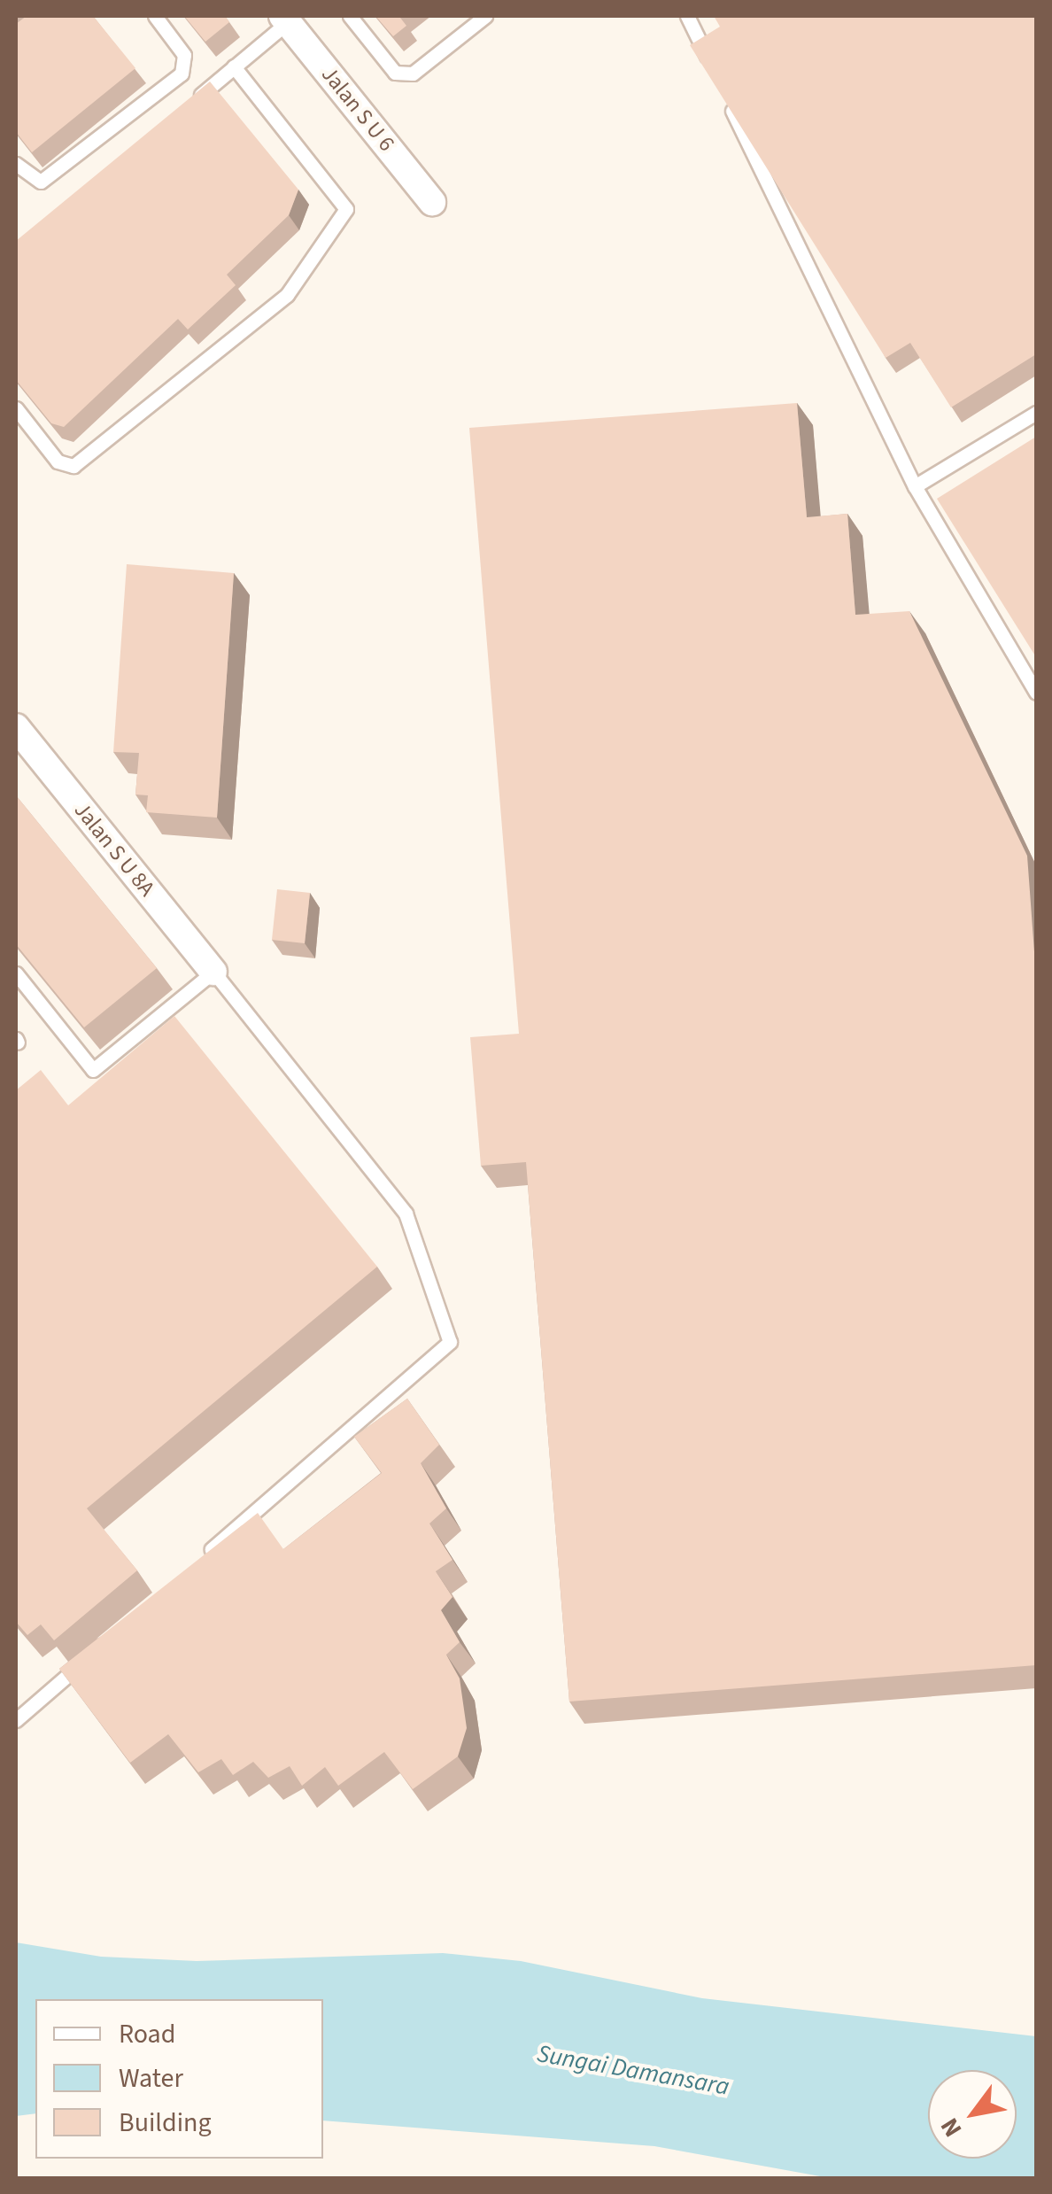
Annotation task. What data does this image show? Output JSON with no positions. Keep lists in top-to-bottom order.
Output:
{
  "streets": {
    "street": ["Jalan S U 6", "Jalan S U 8A"]
  },
  "water": ["Sungai Damansara"],
  "legend": ["Road", "Water", "Building"],
  "north": "bottom left"
}
